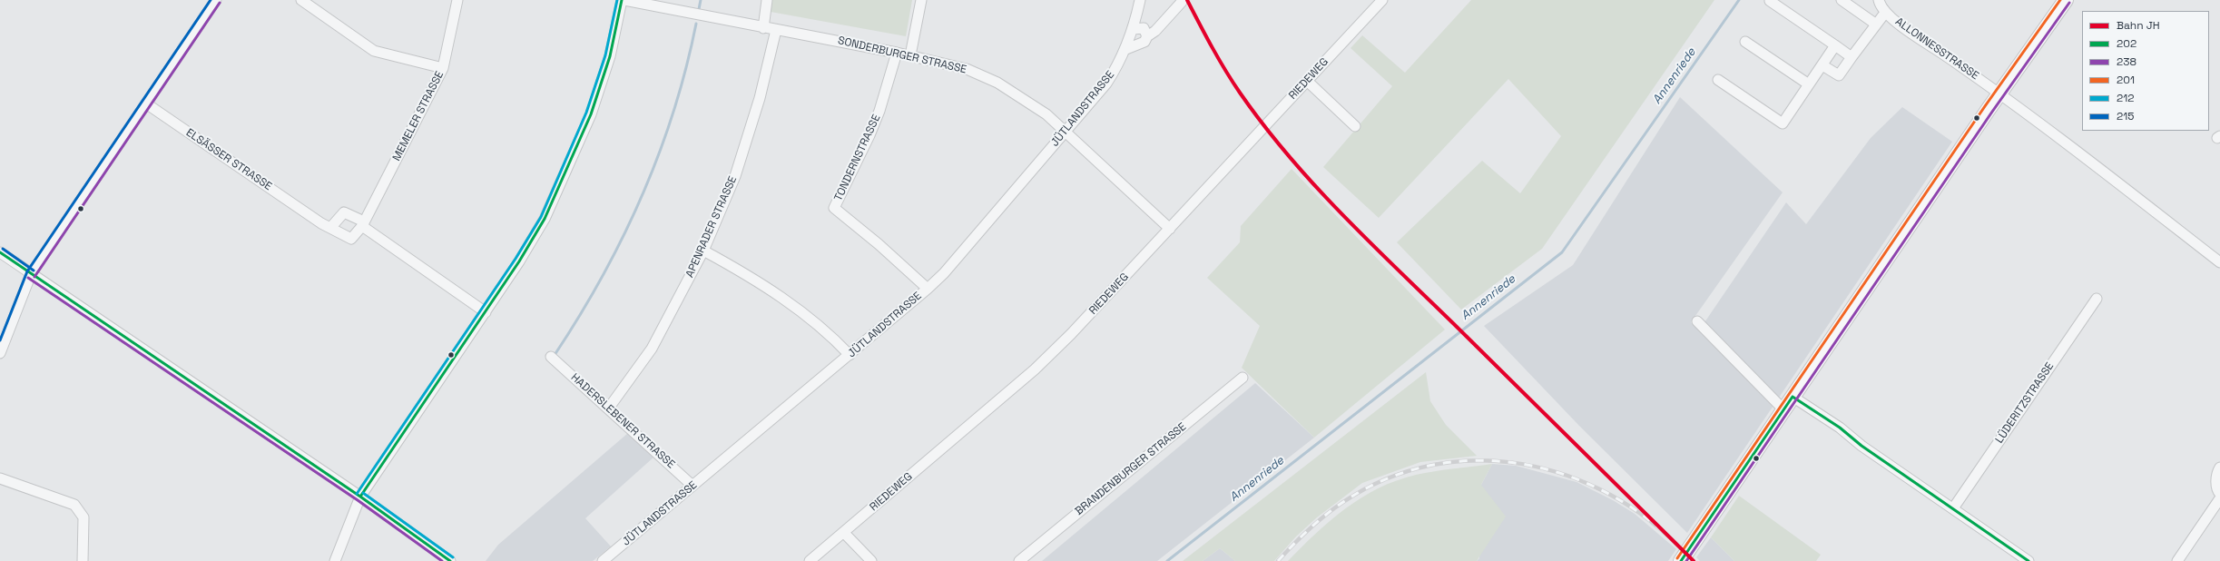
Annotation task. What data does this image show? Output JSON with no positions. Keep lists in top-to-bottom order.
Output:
{
  "streets": {
    "street": [
      "ALLONNESSTRASSE",
      "SONDERBURGER STRASSE",
      "RIEDEWEG",
      "JÜTLANDSTRASSE",
      "MEMELER STRASSE",
      "TONDERNSTRASSE",
      "ELSÄSSER STRASSE",
      "APENRADER STRASSE",
      "LÜDERITZSTRASSE",
      "HADERSLEBENER STRASSE",
      "BRANDENBURGER STRASSE"
    ]
  },
  "crossings": [
    ["SONDERBURGER STRASSE", "RIEDEWEG"],
    ["SONDERBURGER STRASSE", "JÜTLANDSTRASSE"],
    ["SONDERBURGER STRASSE", "TONDERNSTRASSE"],
    ["SONDERBURGER STRASSE", "APENRADER STRASSE"],
    ["JÜTLANDSTRASSE", "TONDERNSTRASSE"],
    ["JÜTLANDSTRASSE", "HADERSLEBENER STRASSE"],
    ["MEMELER STRASSE", "ELSÄSSER STRASSE"],
    ["APENRADER STRASSE", "HADERSLEBENER STRASSE"]
  ],
  "water": ["Annenriede"],
  "lines": [
    "rail line JH",
    "transit line 202",
    "transit line 201",
    "transit line 212",
    "transit line 215",
    "transit line 238"
  ],
  "legend": [
    "Bahn JH",
    "202",
    "238",
    "201",
    "212",
    "215"
  ]
}
